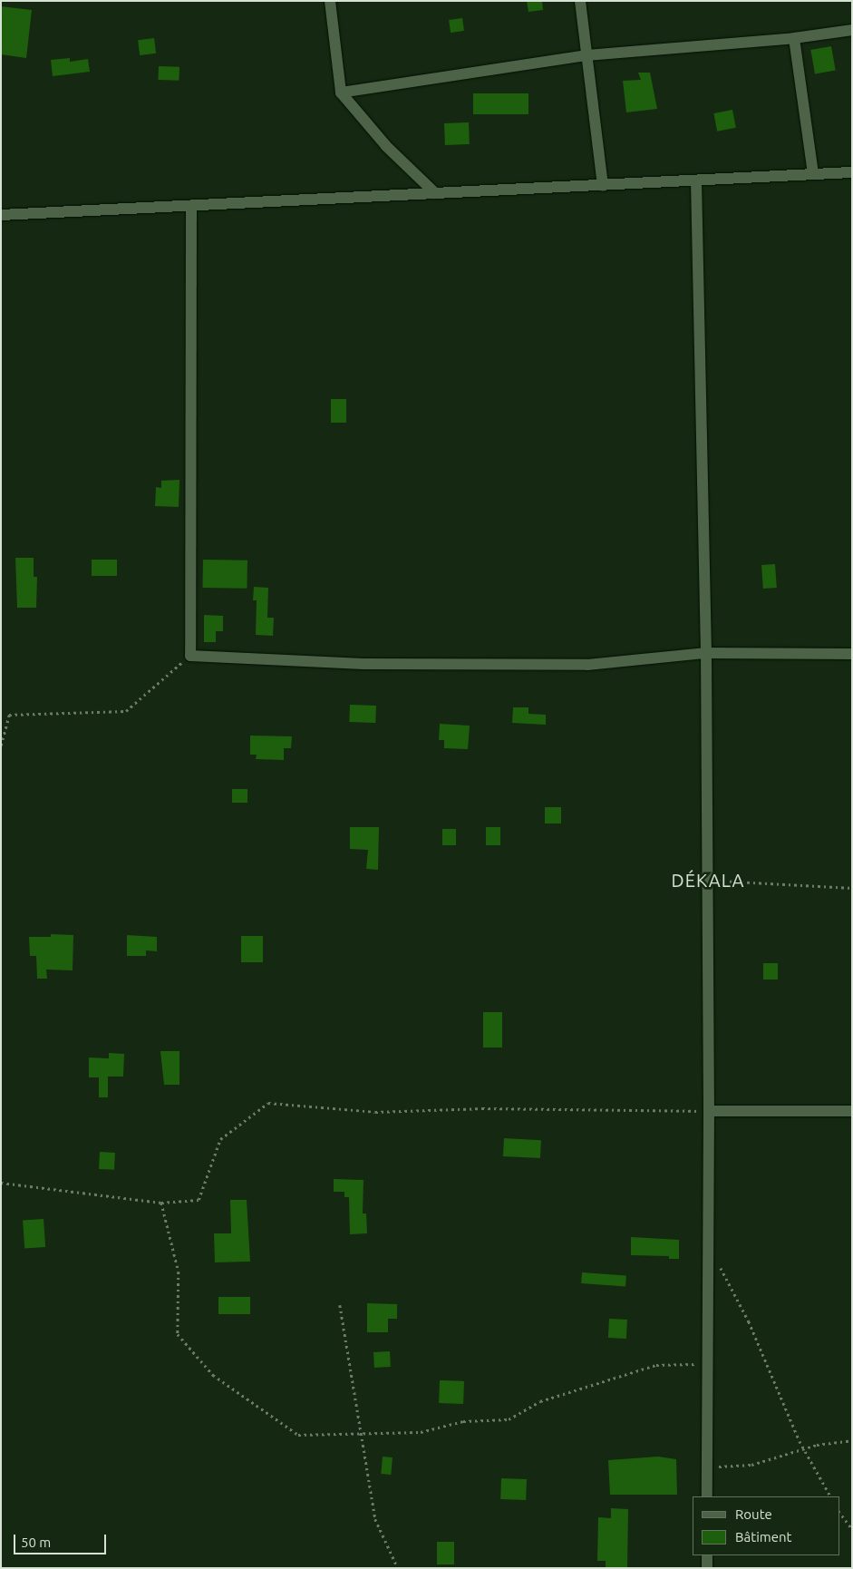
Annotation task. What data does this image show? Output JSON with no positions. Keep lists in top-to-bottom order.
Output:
{
  "districts": ["DÉKALA"],
  "legend": ["Route", "Bâtiment"],
  "scale_bar": "50 m"
}
